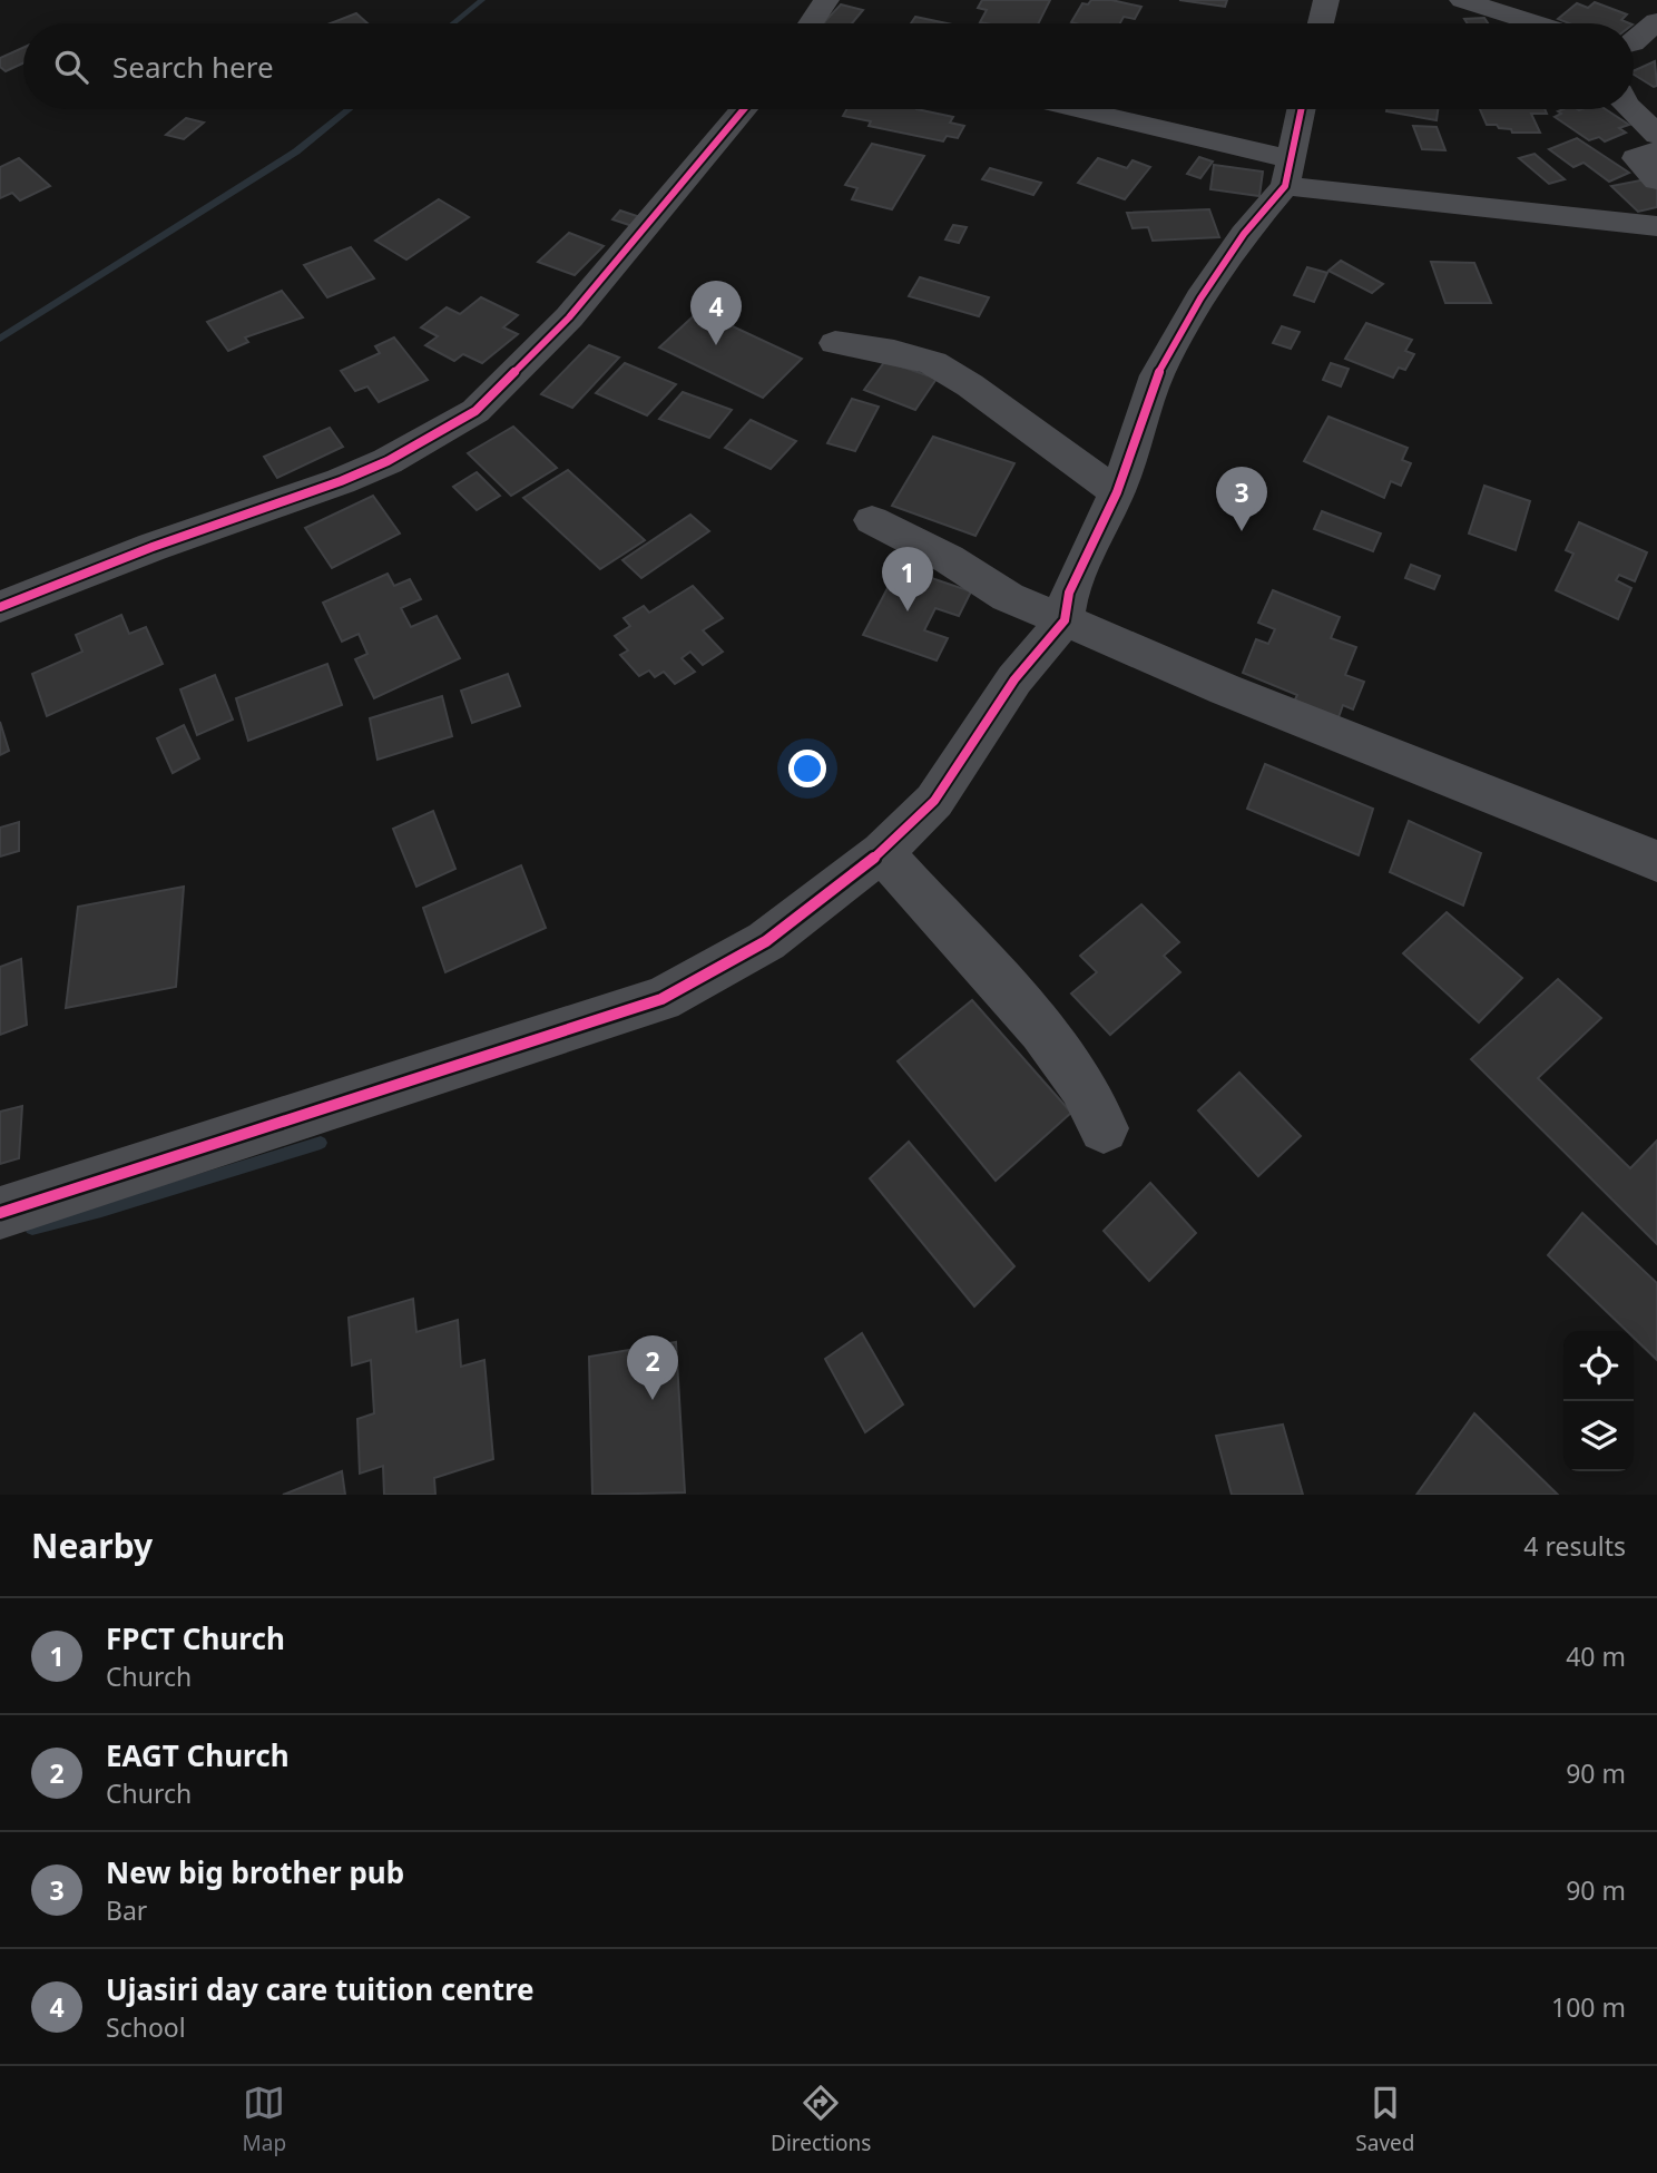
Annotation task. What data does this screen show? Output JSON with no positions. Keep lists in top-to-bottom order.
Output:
{
  "page": {
    "search": "Search here",
    "pins": [
      "4",
      "3",
      "1",
      "2"
    ],
    "heading": ["Nearby", "4 results"],
    "list": [
      {
        "mark": "1",
        "name": "FPCT Church",
        "note": "Church",
        "value": "40 m"
      },
      {
        "mark": "2",
        "name": "EAGT Church",
        "note": "Church",
        "value": "90 m"
      },
      {
        "mark": "3",
        "name": "New big brother pub",
        "note": "Bar",
        "value": "90 m"
      },
      {
        "mark": "4",
        "name": "Ujasiri day care tuition centre",
        "note": "School",
        "value": "100 m"
      }
    ],
    "nav": ["Map", "Directions", "Saved"]
  }
}
